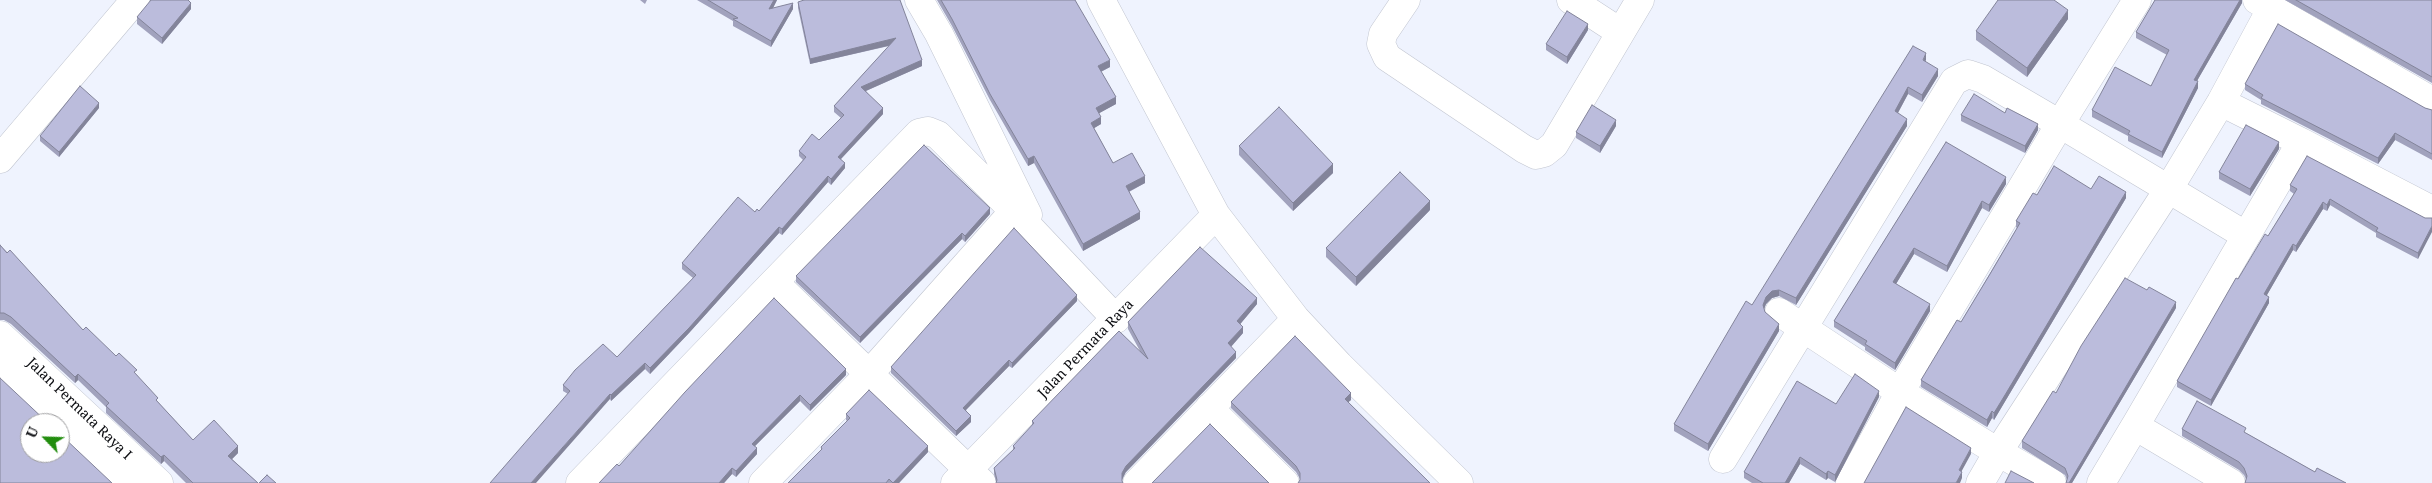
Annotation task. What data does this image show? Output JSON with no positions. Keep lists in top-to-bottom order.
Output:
{
  "streets": {
    "street": ["Jalan Permata Raya", "Jalan Permata Raya I"]
  },
  "north": "top left"
}
